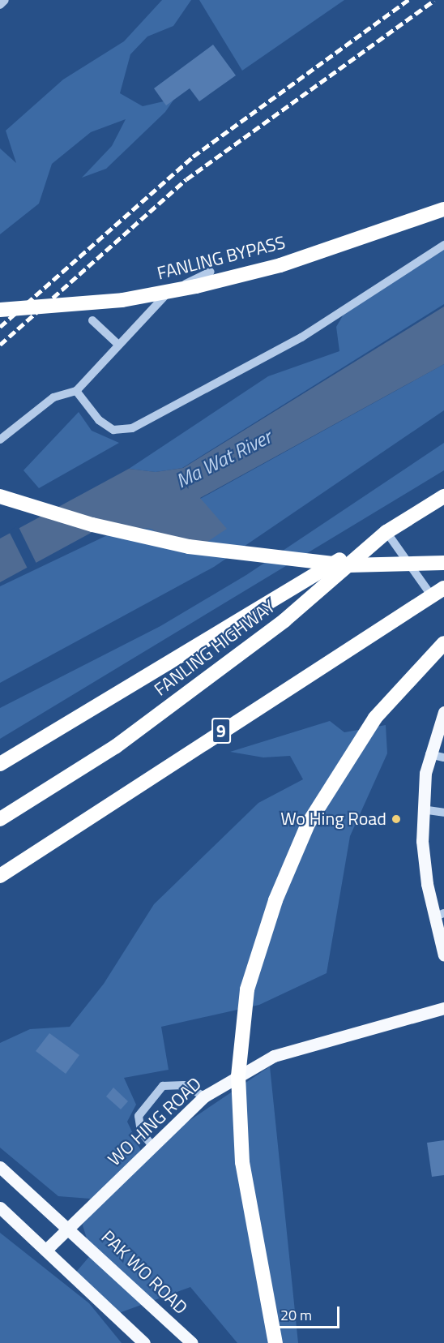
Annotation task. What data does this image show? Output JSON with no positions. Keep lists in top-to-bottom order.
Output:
{
  "streets": {
    "highway": ["FANLING BYPASS", "FANLING HIGHWAY", "9"],
    "main road": ["WO HING ROAD", "PAK WO ROAD"]
  },
  "crossings": [
    ["WO HING ROAD", "PAK WO ROAD"]
  ],
  "water": ["Ma Wat River"],
  "places": ["Wo Hing Road"],
  "scale_bar": "20 m"
}
